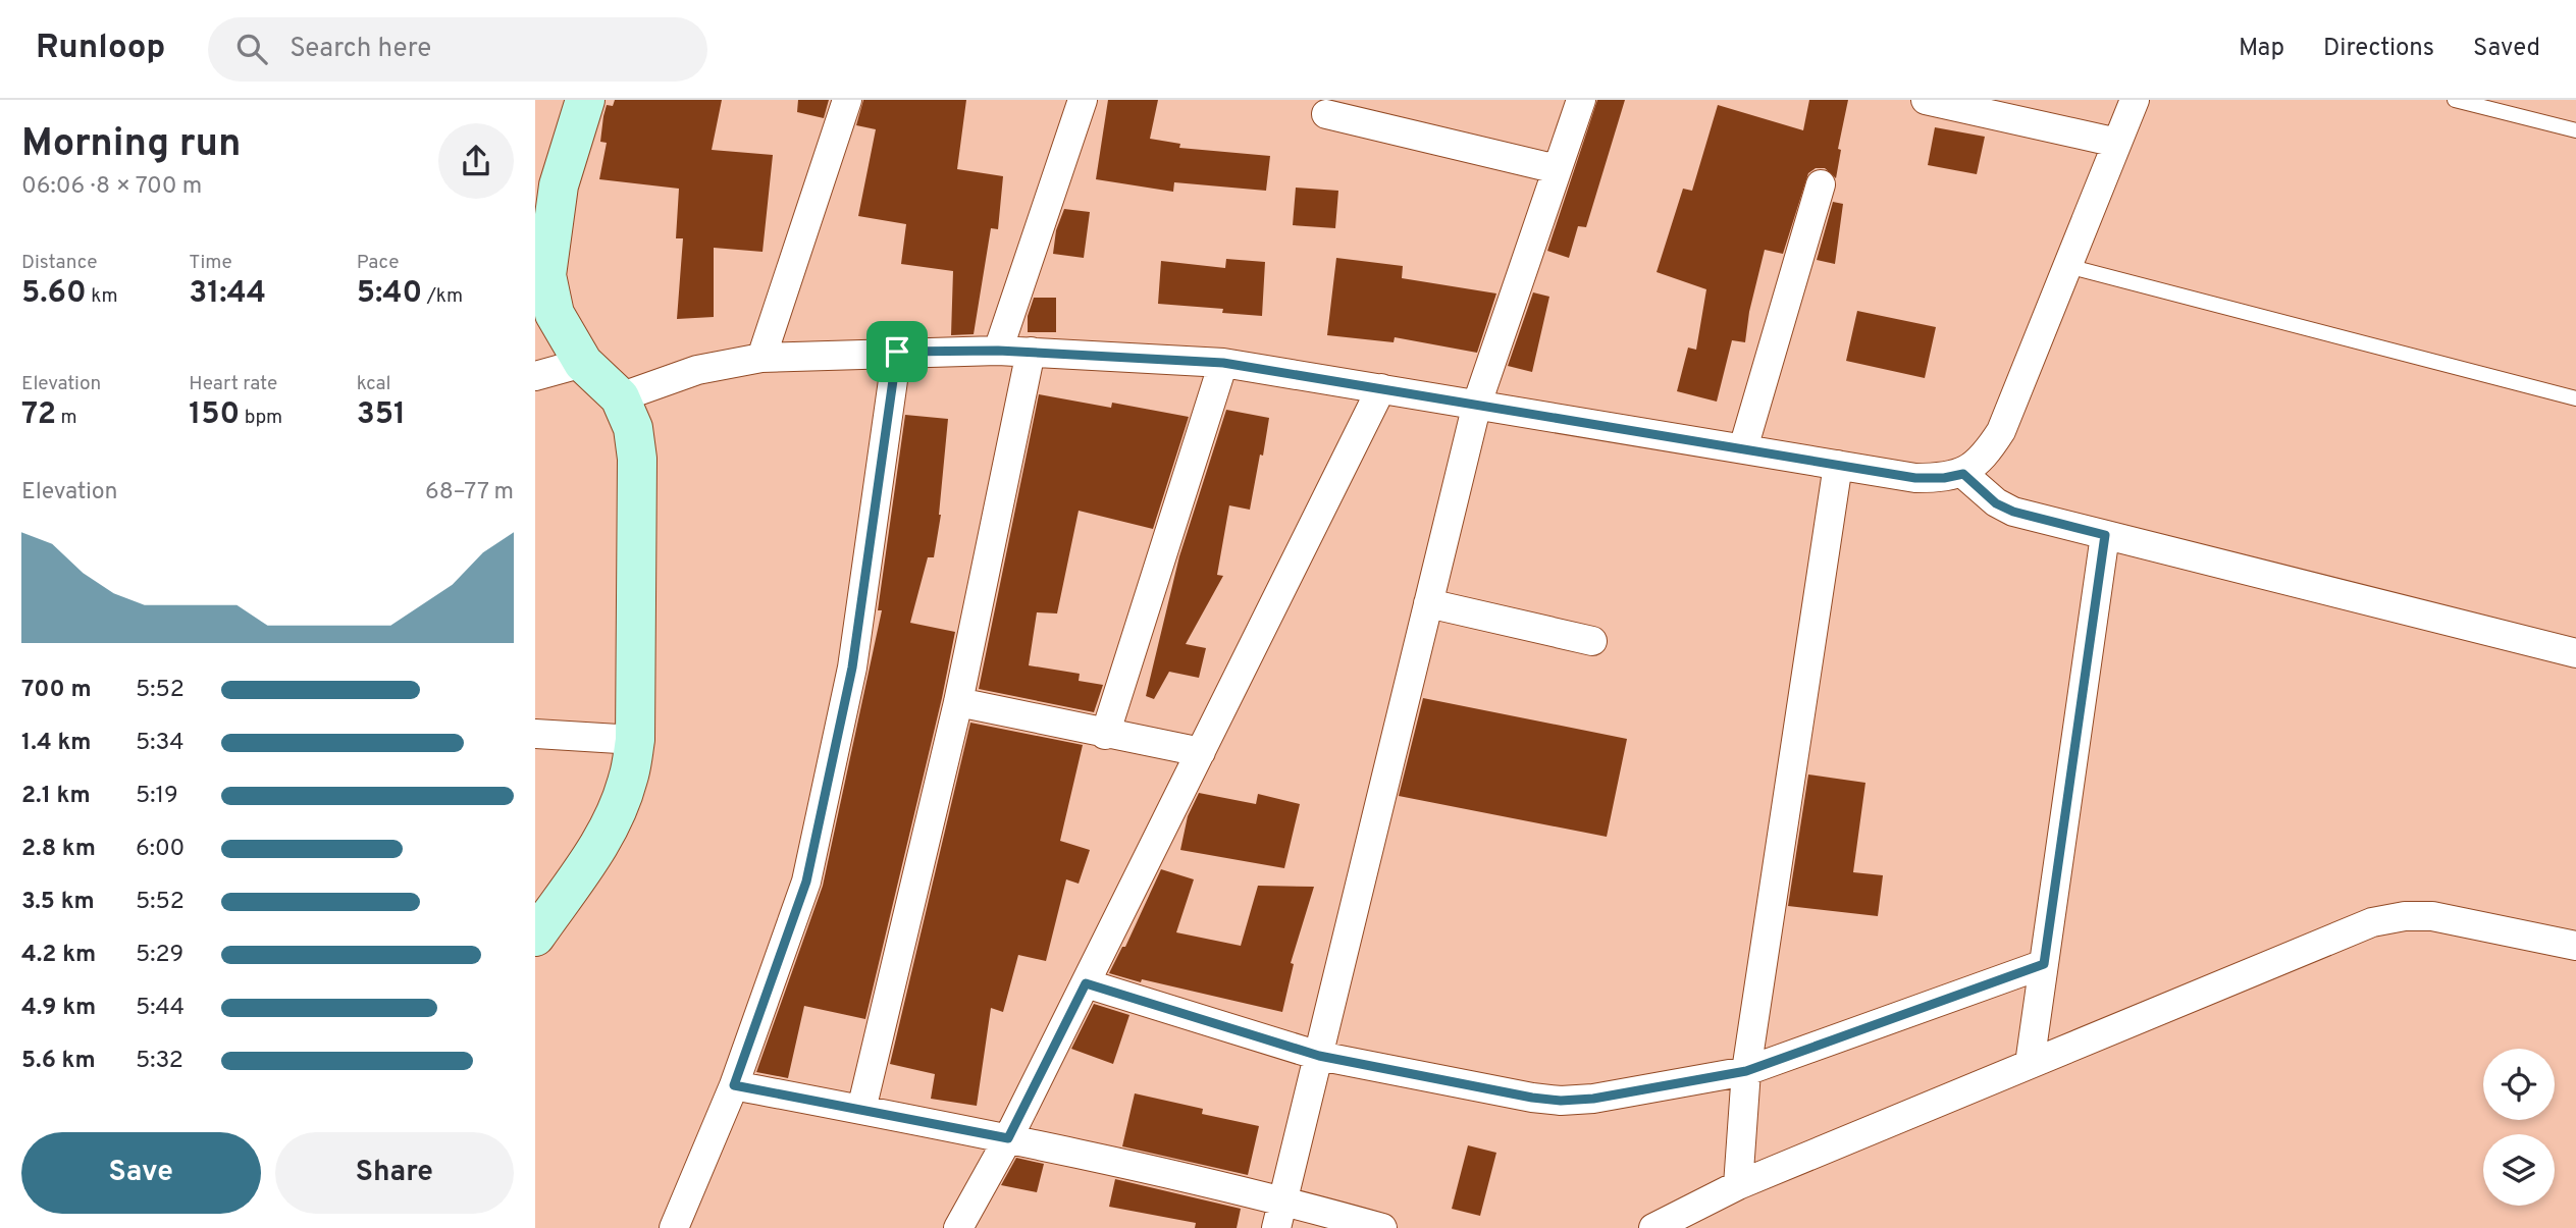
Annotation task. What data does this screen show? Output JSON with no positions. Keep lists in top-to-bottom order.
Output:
{
  "page": {
    "header": "Runloop",
    "search": "Search here",
    "nav": ["Map", "Directions", "Saved"],
    "heading": ["Morning run", "06:06 · 8 × 700 m"],
    "stats": [
      ["Distance", "5.60 km"],
      ["Time", "31:44"],
      ["Pace", "5:40 /km"],
      ["Elevation", "72 m"],
      ["Heart rate", "150 bpm"],
      ["kcal", "351"]
    ],
    "chart": ["Elevation", "68–77 m"],
    "list": [
      {
        "name": "700 m",
        "note": "5:52"
      },
      {
        "name": "1.4 km",
        "note": "5:34"
      },
      {
        "name": "2.1 km",
        "note": "5:19"
      },
      {
        "name": "2.8 km",
        "note": "6:00"
      },
      {
        "name": "3.5 km",
        "note": "5:52"
      },
      {
        "name": "4.2 km",
        "note": "5:29"
      },
      {
        "name": "4.9 km",
        "note": "5:44"
      },
      {
        "name": "5.6 km",
        "note": "5:32"
      }
    ],
    "buttons": ["Save", "Share"]
  }
}
